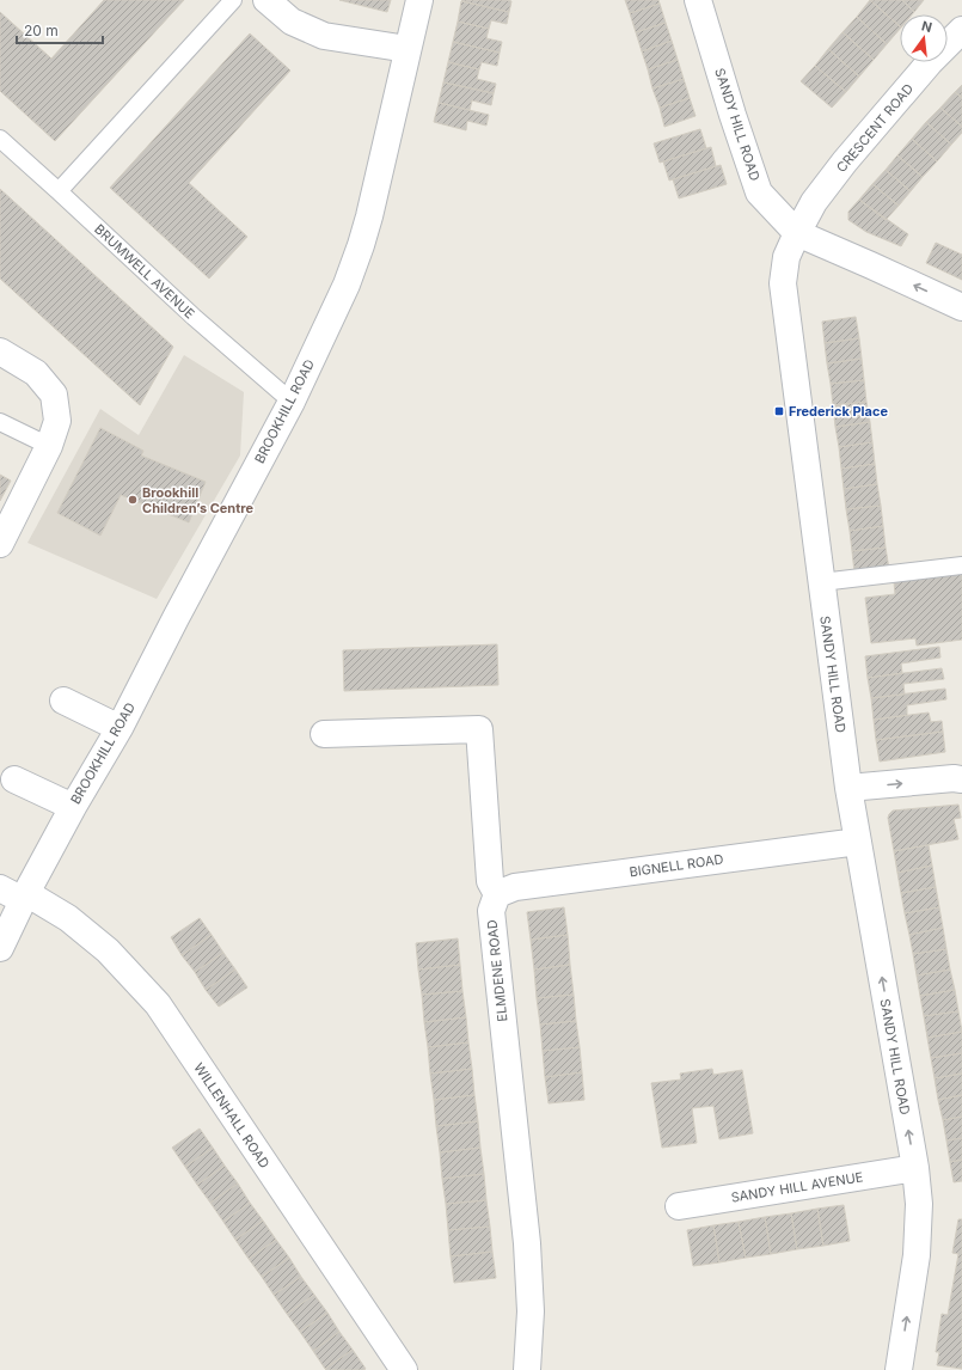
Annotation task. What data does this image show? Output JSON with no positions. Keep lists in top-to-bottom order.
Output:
{
  "streets": {
    "street": [
      "SANDY HILL ROAD",
      "CRESCENT ROAD",
      "BROOKHILL ROAD",
      "BIGNELL ROAD",
      "ELMDENE ROAD",
      "WILLENHALL ROAD",
      "SANDY HILL AVENUE"
    ],
    "lane": ["BRUMWELL AVENUE"]
  },
  "crossings": [
    ["SANDY HILL ROAD", "CRESCENT ROAD"],
    ["SANDY HILL ROAD", "BIGNELL ROAD"],
    ["SANDY HILL ROAD", "SANDY HILL AVENUE"],
    ["BRUMWELL AVENUE", "BROOKHILL ROAD"],
    ["BROOKHILL ROAD", "WILLENHALL ROAD"],
    ["BIGNELL ROAD", "ELMDENE ROAD"]
  ],
  "one_way": ["SANDY HILL ROAD"],
  "places": {
    "transit": ["Frederick Place"],
    "other": ["Brookhill Children’s Centre"]
  },
  "scale_bar": "20 m",
  "north": "top"
}
